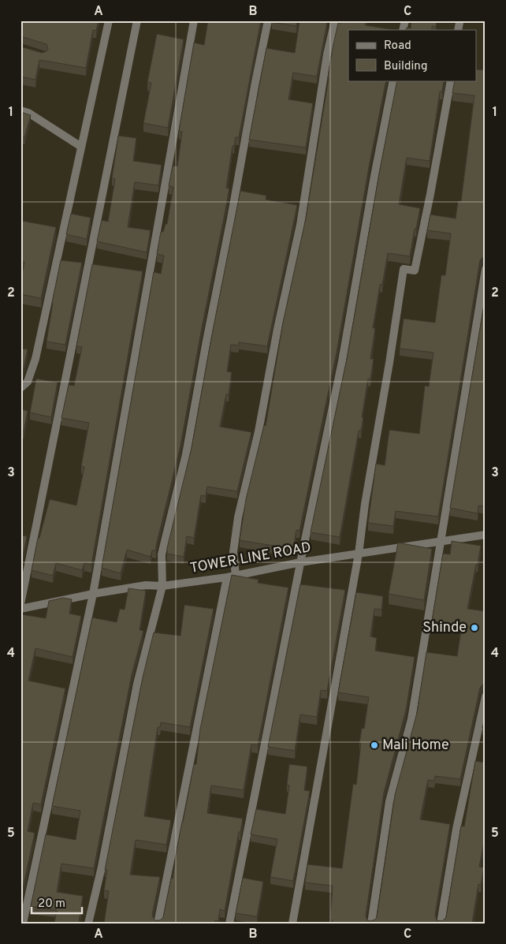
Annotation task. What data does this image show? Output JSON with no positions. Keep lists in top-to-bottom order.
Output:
{
  "streets": {
    "street": ["TOWER LINE ROAD"]
  },
  "places": ["Shinde", "Mali Home"],
  "legend": ["Road", "Building"],
  "scale_bar": "20 m",
  "grid": {
    "columns": ["A", "B", "C"],
    "rows": [
      "1",
      "2",
      "3",
      "4",
      "5"
    ]
  }
}
